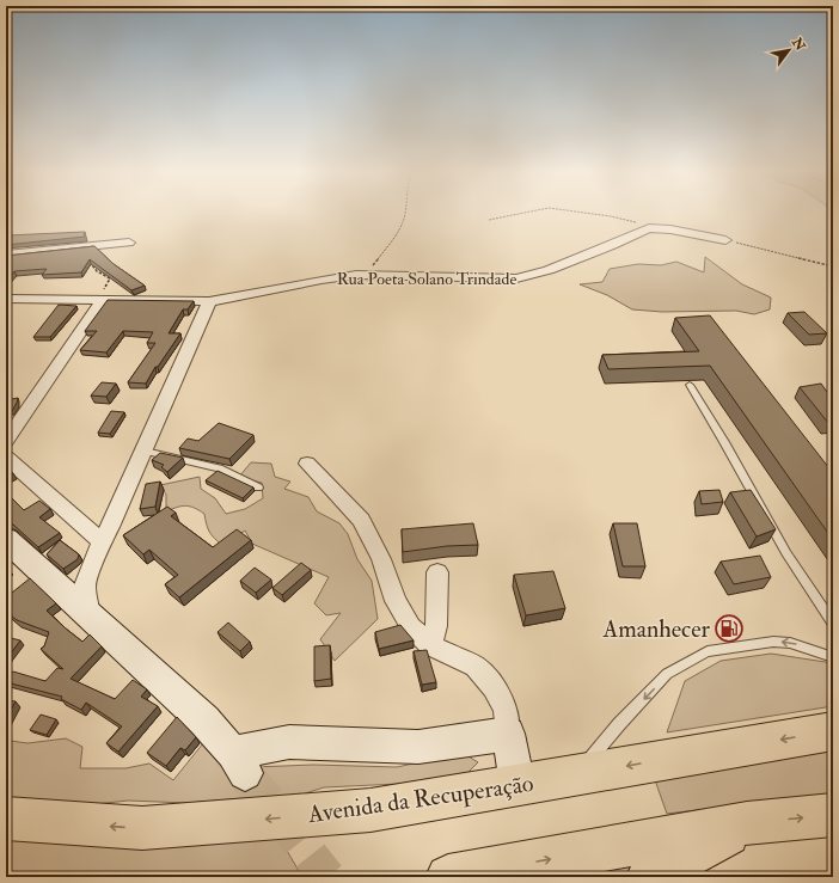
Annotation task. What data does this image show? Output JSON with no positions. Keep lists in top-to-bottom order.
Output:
{
  "streets": {
    "highway": ["Avenida da Recuperação"],
    "street": ["Rua Poeta Solano Trindade"]
  },
  "places": {
    "fuel station": ["Amanhecer"]
  },
  "north": "top right"
}
